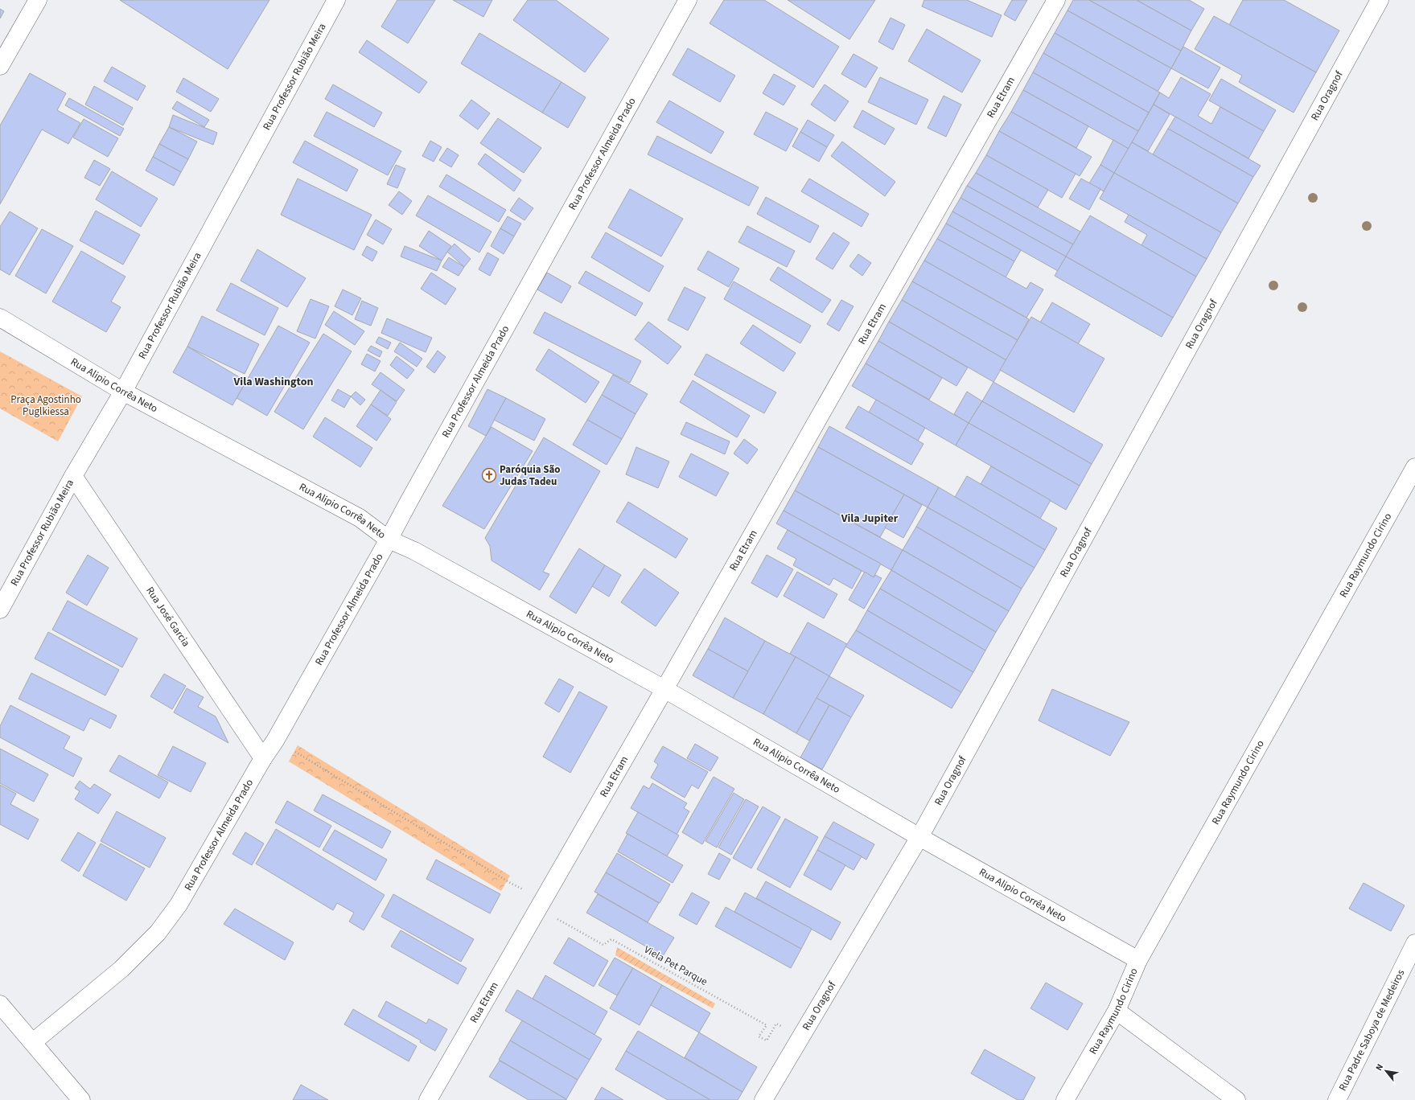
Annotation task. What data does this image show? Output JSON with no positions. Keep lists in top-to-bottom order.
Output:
{
  "streets": {
    "street": [
      "Rua Professor Rubião Meira",
      "Rua Oragnof",
      "Rua Etram",
      "Rua Professor Almeida Prado",
      "Rua Alipio Corrêa Neto",
      "Rua Raymundo Cirino",
      "Rua José Garcia",
      "Rua Padre Saboya de Medeiros"
    ],
    "path": ["Viela Pet Parque"]
  },
  "crossings": [
    ["Rua Professor Rubião Meira", "Rua Alipio Corrêa Neto"],
    ["Rua Professor Rubião Meira", "Rua José Garcia"],
    ["Rua Oragnof", "Rua Alipio Corrêa Neto"],
    ["Rua Etram", "Rua Alipio Corrêa Neto"],
    ["Rua Etram", "Viela Pet Parque"],
    ["Rua Professor Almeida Prado", "Rua Alipio Corrêa Neto"],
    ["Rua Professor Almeida Prado", "Rua José Garcia"],
    ["Rua Alipio Corrêa Neto", "Rua Raymundo Cirino"]
  ],
  "districts": ["Vila Washington", "Vila Jupiter"],
  "parks": ["Praça Agostinho Puglkiessa"],
  "places": {
    "church": ["Paróquia São Judas Tadeu"]
  },
  "north": "top left"
}
